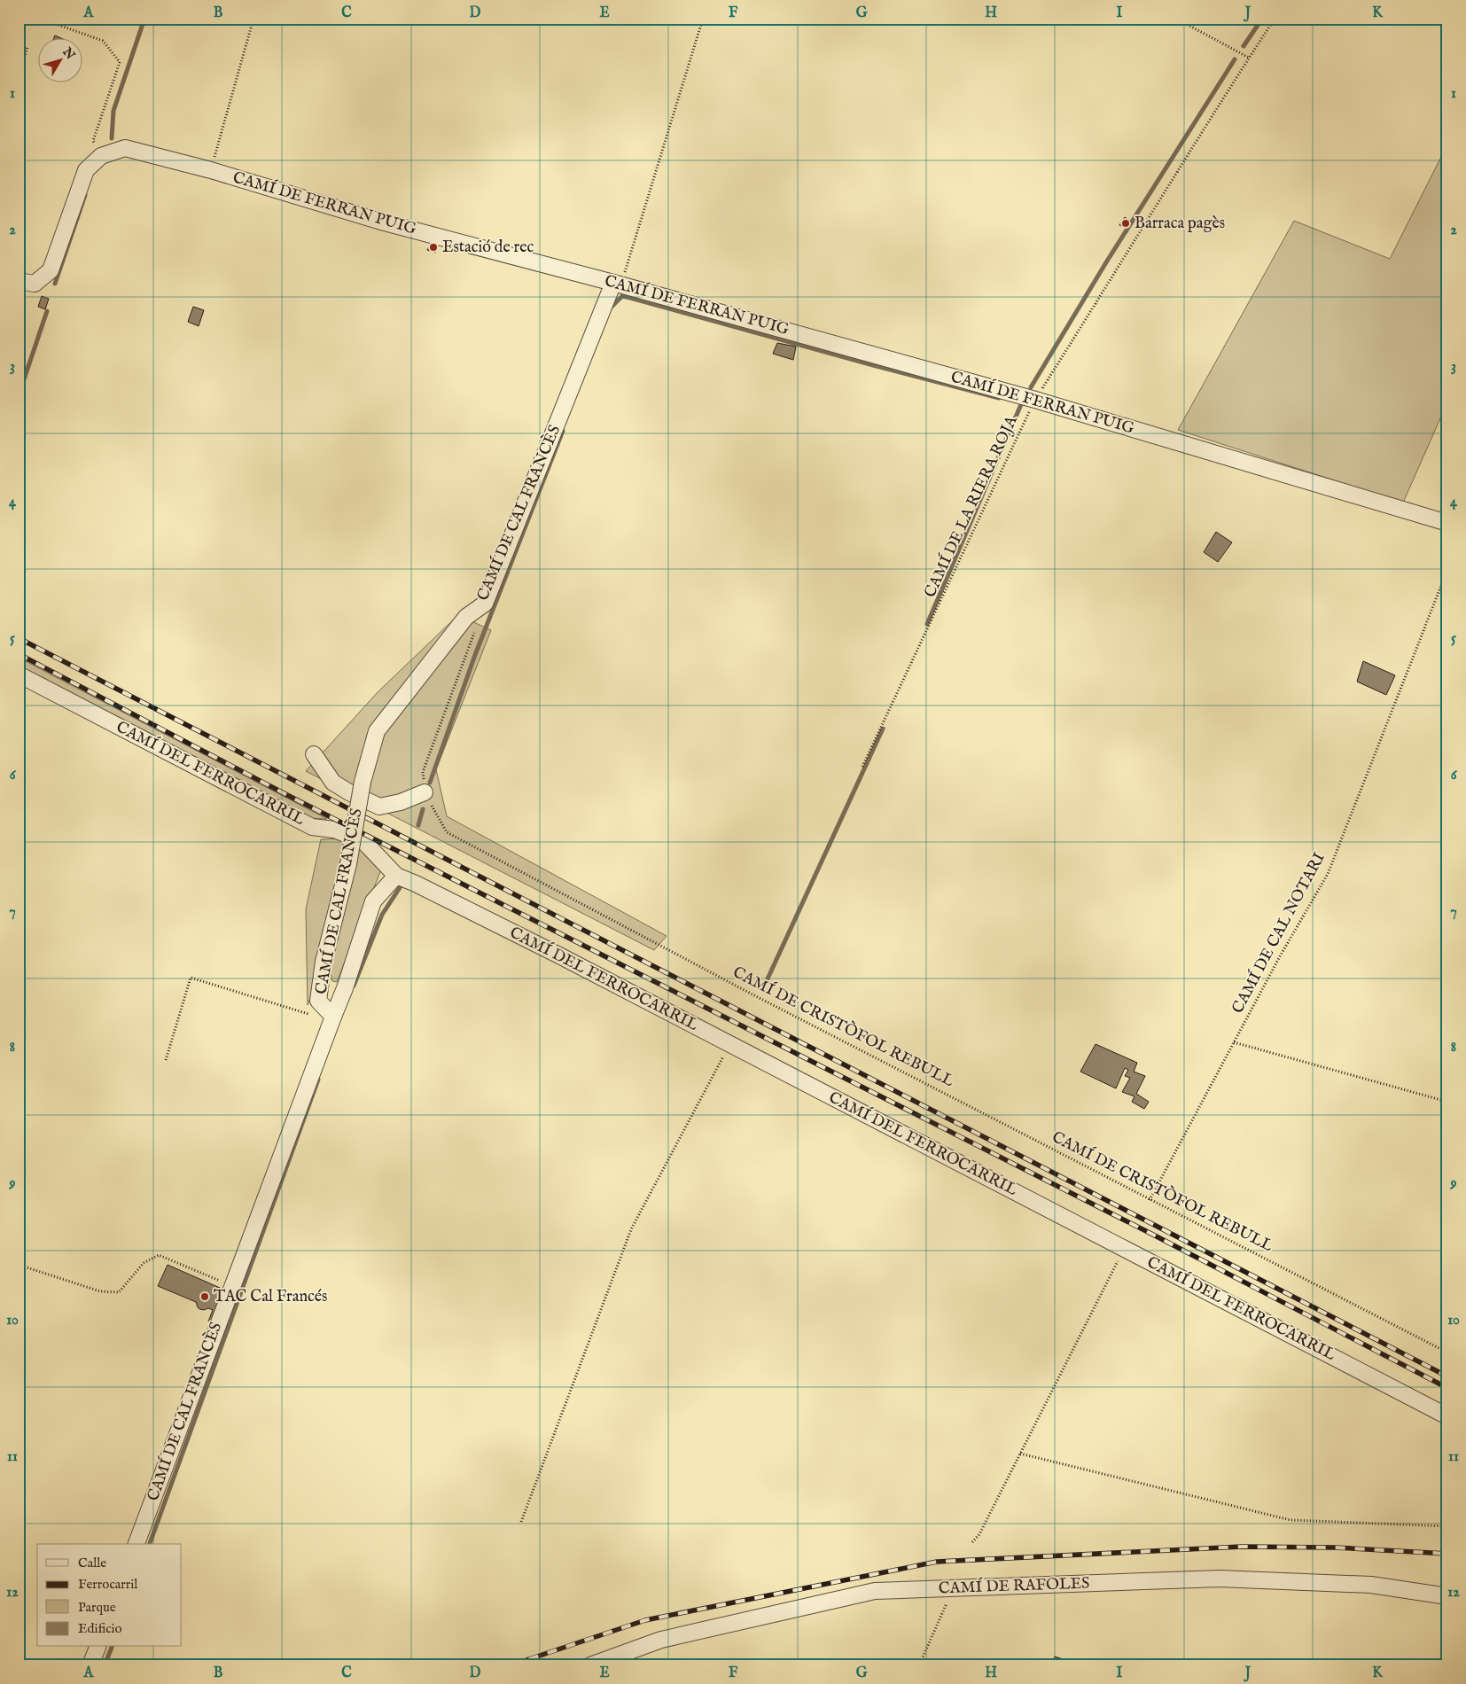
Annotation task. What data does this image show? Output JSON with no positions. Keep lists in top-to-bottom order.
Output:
{
  "streets": {
    "street": [
      "CAMÍ DE FERRAN PUIG",
      "CAMÍ DE CAL FRANCÈS",
      "CAMÍ DEL FERROCARRIL",
      "CAMÍ DE RAFOLES"
    ],
    "path": ["CAMÍ DE LA RIERA ROJA", "CAMÍ DE CAL NOTARI", "CAMÍ DE CRISTÒFOL REBULL"]
  },
  "crossings": [
    ["CAMÍ DE FERRAN PUIG", "CAMÍ DE LA RIERA ROJA"],
    ["CAMÍ DE FERRAN PUIG", "CAMÍ DE CAL FRANCÈS"],
    ["CAMÍ DE CAL NOTARI", "CAMÍ DE CRISTÒFOL REBULL"]
  ],
  "places": ["Barraca pagès", "Estació de rec", "TAC Cal Francés"],
  "legend": [
    "Calle",
    "Ferrocarril",
    "Parque",
    "Edificio"
  ],
  "north": "top right",
  "grid": {
    "columns": [
      "A",
      "B",
      "C",
      "D",
      "E",
      "F",
      "G",
      "H",
      "I",
      "J",
      "K"
    ],
    "rows": [
      "1",
      "2",
      "3",
      "4",
      "5",
      "6",
      "7",
      "8",
      "9",
      "10",
      "11",
      "12"
    ]
  }
}
